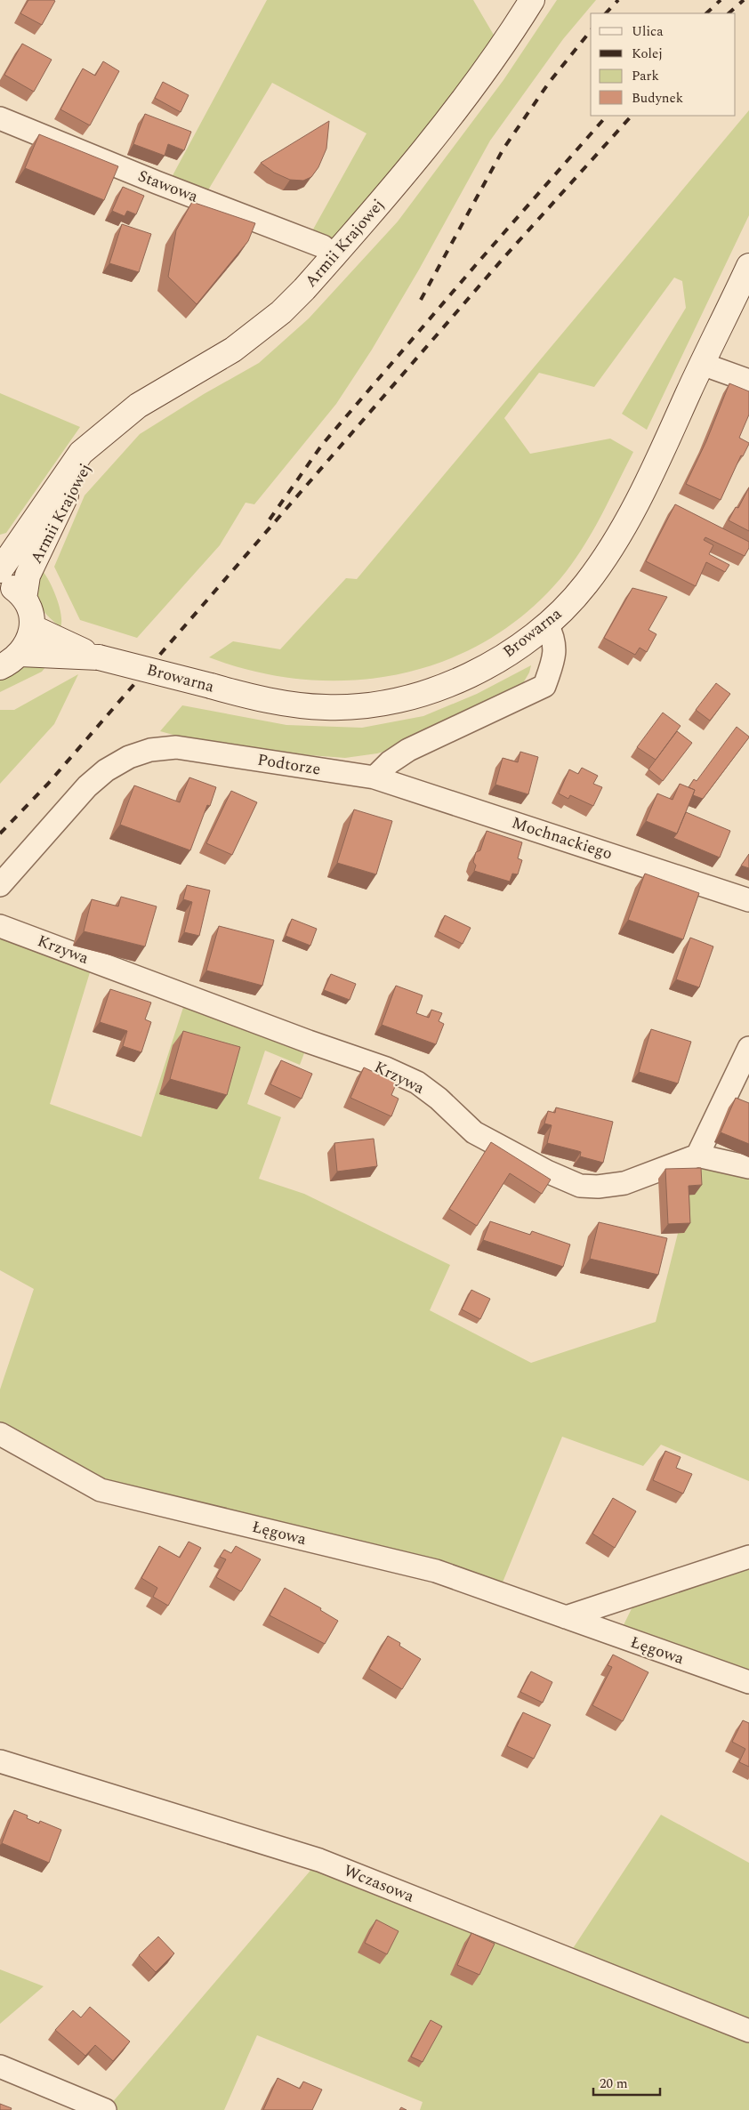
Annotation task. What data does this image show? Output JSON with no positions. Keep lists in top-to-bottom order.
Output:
{
  "streets": {
    "street": [
      "Stawowa",
      "Armii Krajowej",
      "Browarna",
      "Podtorze",
      "Mochnackiego",
      "Krzywa",
      "Łęgowa",
      "Wczasowa"
    ]
  },
  "crossings": [
    ["Stawowa", "Armii Krajowej"],
    ["Podtorze", "Mochnackiego"]
  ],
  "legend": [
    "Ulica",
    "Kolej",
    "Park",
    "Budynek"
  ],
  "scale_bar": "20 m"
}
